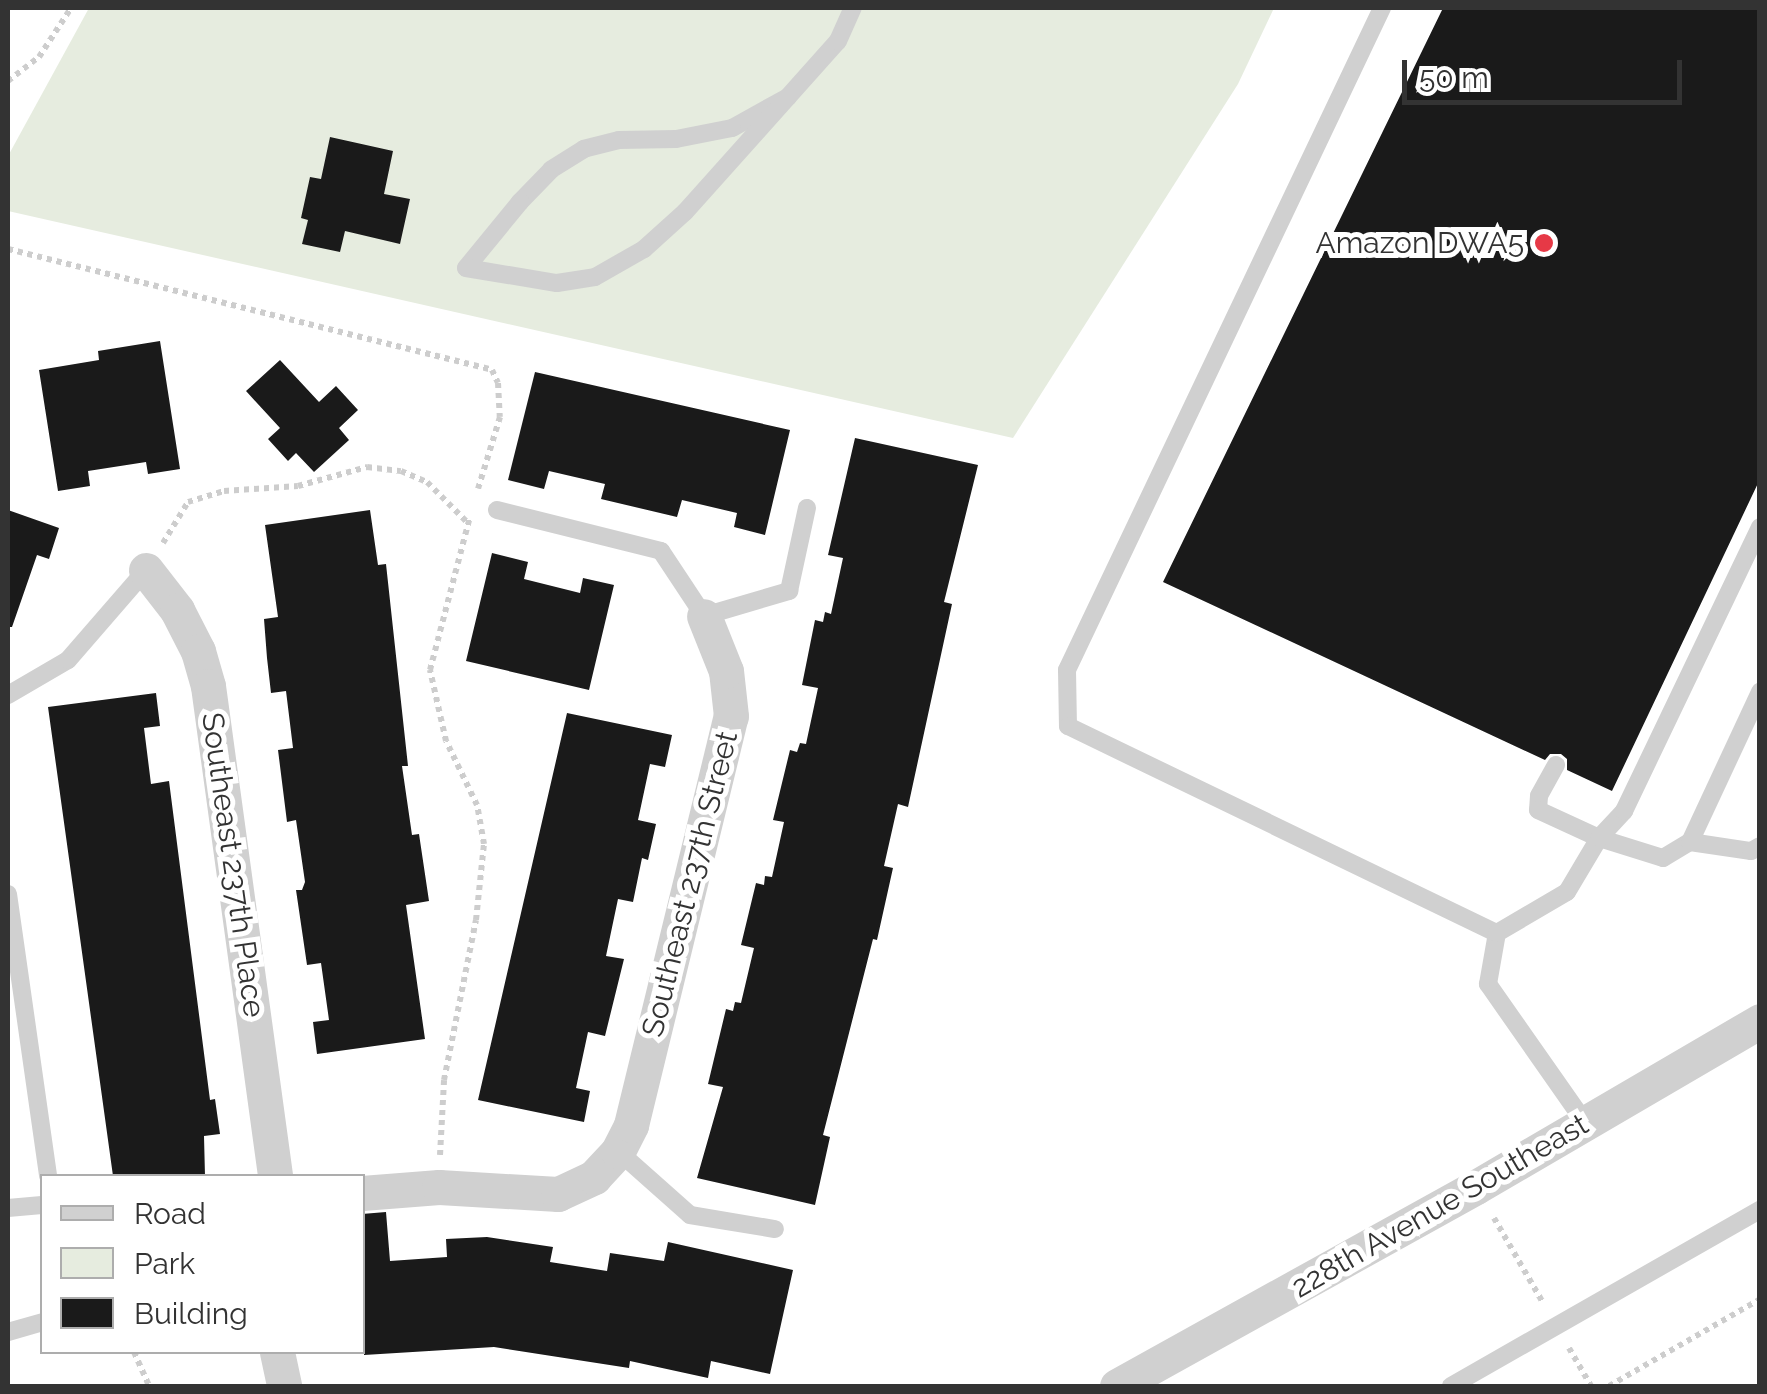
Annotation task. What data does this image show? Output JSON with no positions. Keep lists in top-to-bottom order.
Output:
{
  "streets": {
    "street": ["Southeast 237th Place", "Southeast 237th Street", "228th Avenue Southeast"]
  },
  "places": ["Amazon DWA5"],
  "legend": ["Road", "Park", "Building"],
  "scale_bar": "50 m"
}
